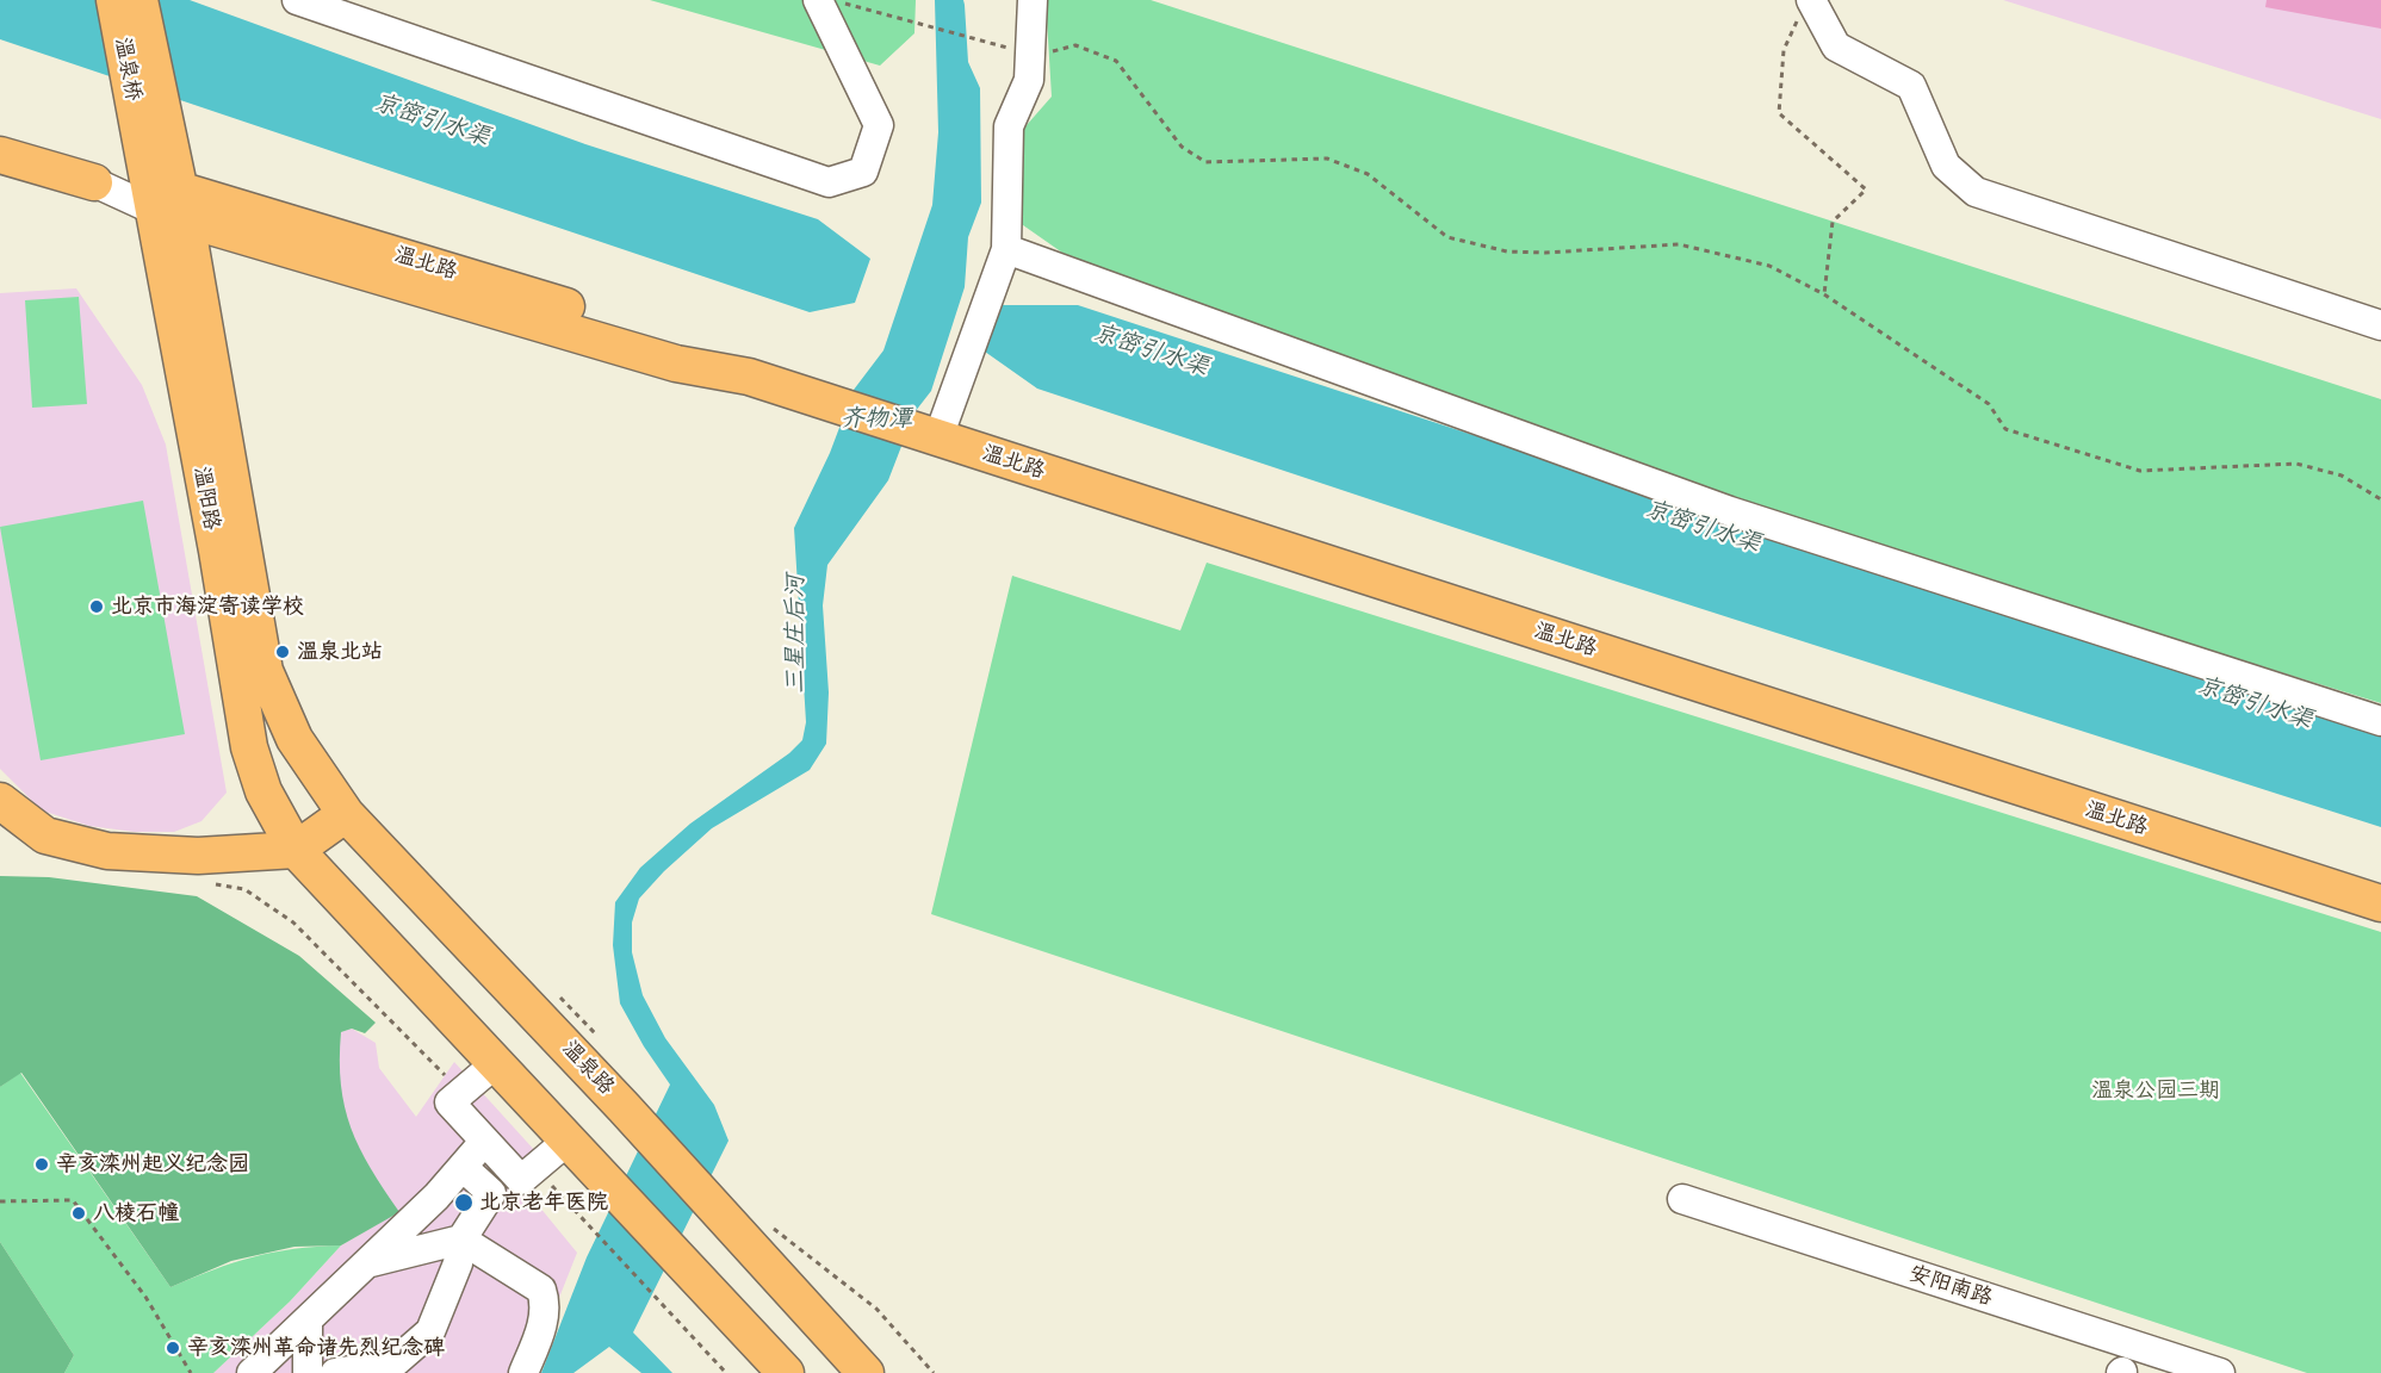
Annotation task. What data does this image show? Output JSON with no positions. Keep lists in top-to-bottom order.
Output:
{
  "streets": {
    "main road": [
      "温泉桥",
      "温北路",
      "温阳路",
      "温泉路"
    ],
    "street": ["安阳南路"]
  },
  "crossings": [
    ["温泉桥", "温阳路"],
    ["温北路", "温阳路"],
    ["温阳路", "温泉路"]
  ],
  "water": ["京密引水渠", "齐物潭", "三星庄后河"],
  "parks": ["温泉公园三期"],
  "places": [
    "北京市海淀寄读学校",
    "温泉北站",
    "辛亥滦州起义纪念园",
    "北京老年医院",
    "八棱石幢",
    "辛亥滦州革命诸先烈纪念碑"
  ]
}
